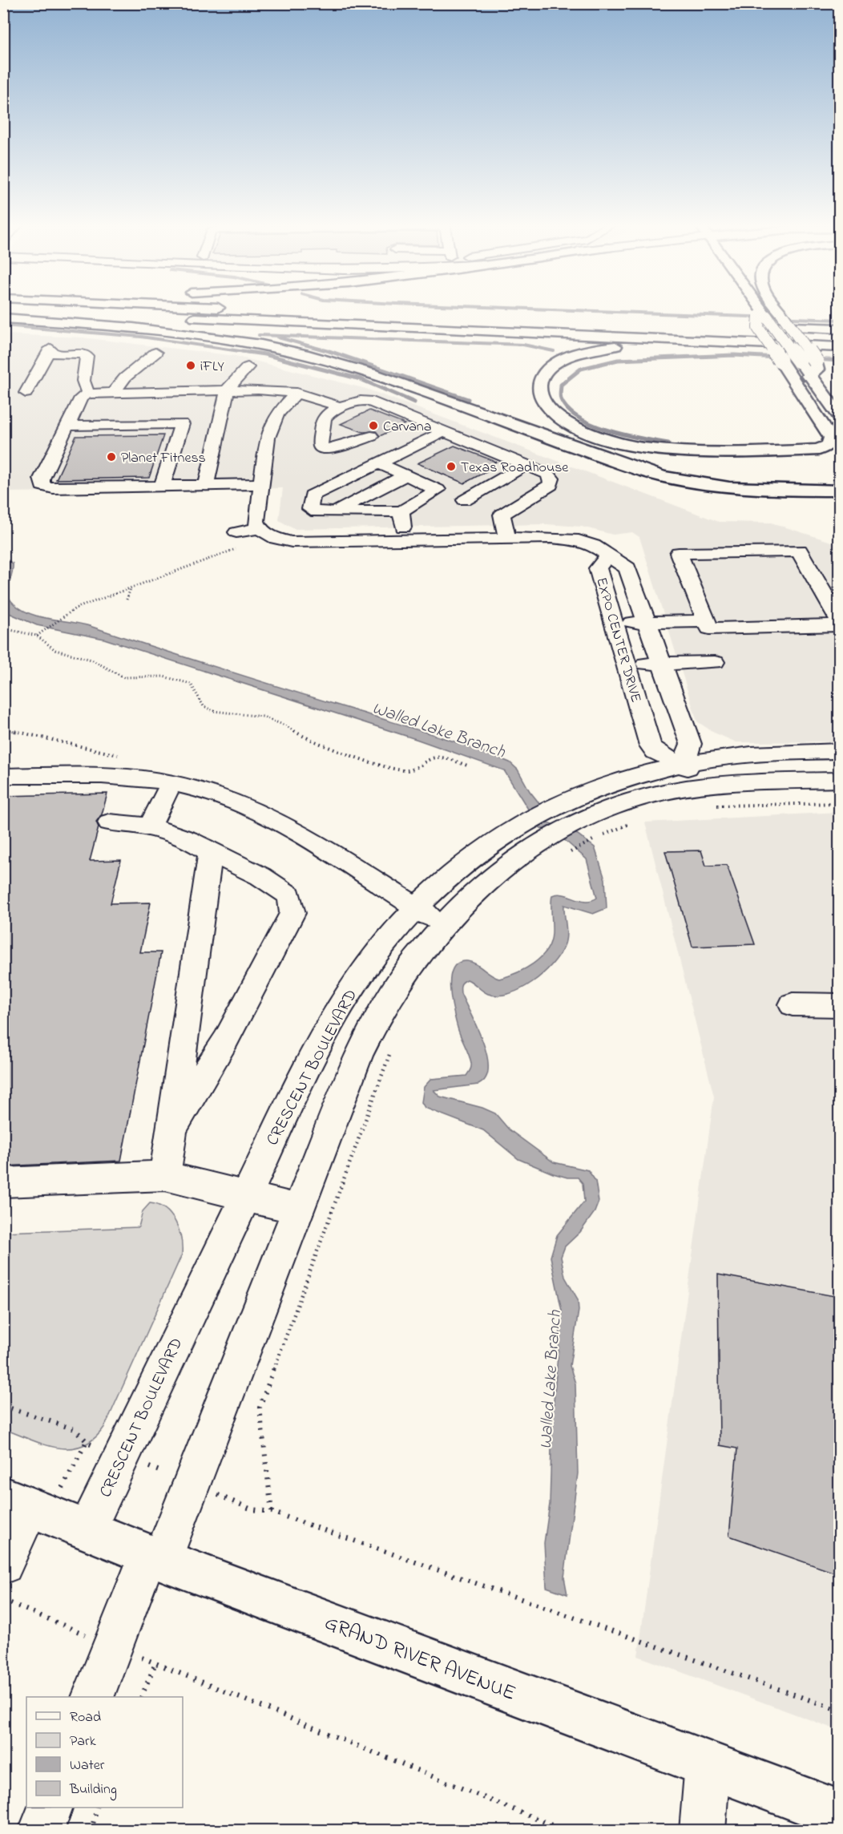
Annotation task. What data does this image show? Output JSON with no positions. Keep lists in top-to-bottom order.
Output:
{
  "streets": {
    "main road": ["GRAND RIVER AVENUE"],
    "street": ["EXPO CENTER DRIVE", "CRESCENT BOULEVARD"]
  },
  "crossings": [
    ["EXPO CENTER DRIVE", "CRESCENT BOULEVARD"],
    ["CRESCENT BOULEVARD", "GRAND RIVER AVENUE"]
  ],
  "water": ["Walled Lake Branch"],
  "places": [
    "iFLY",
    "Carvana",
    "Planet Fitness",
    "Texas Roadhouse"
  ],
  "legend": [
    "Road",
    "Park",
    "Water",
    "Building"
  ]
}
